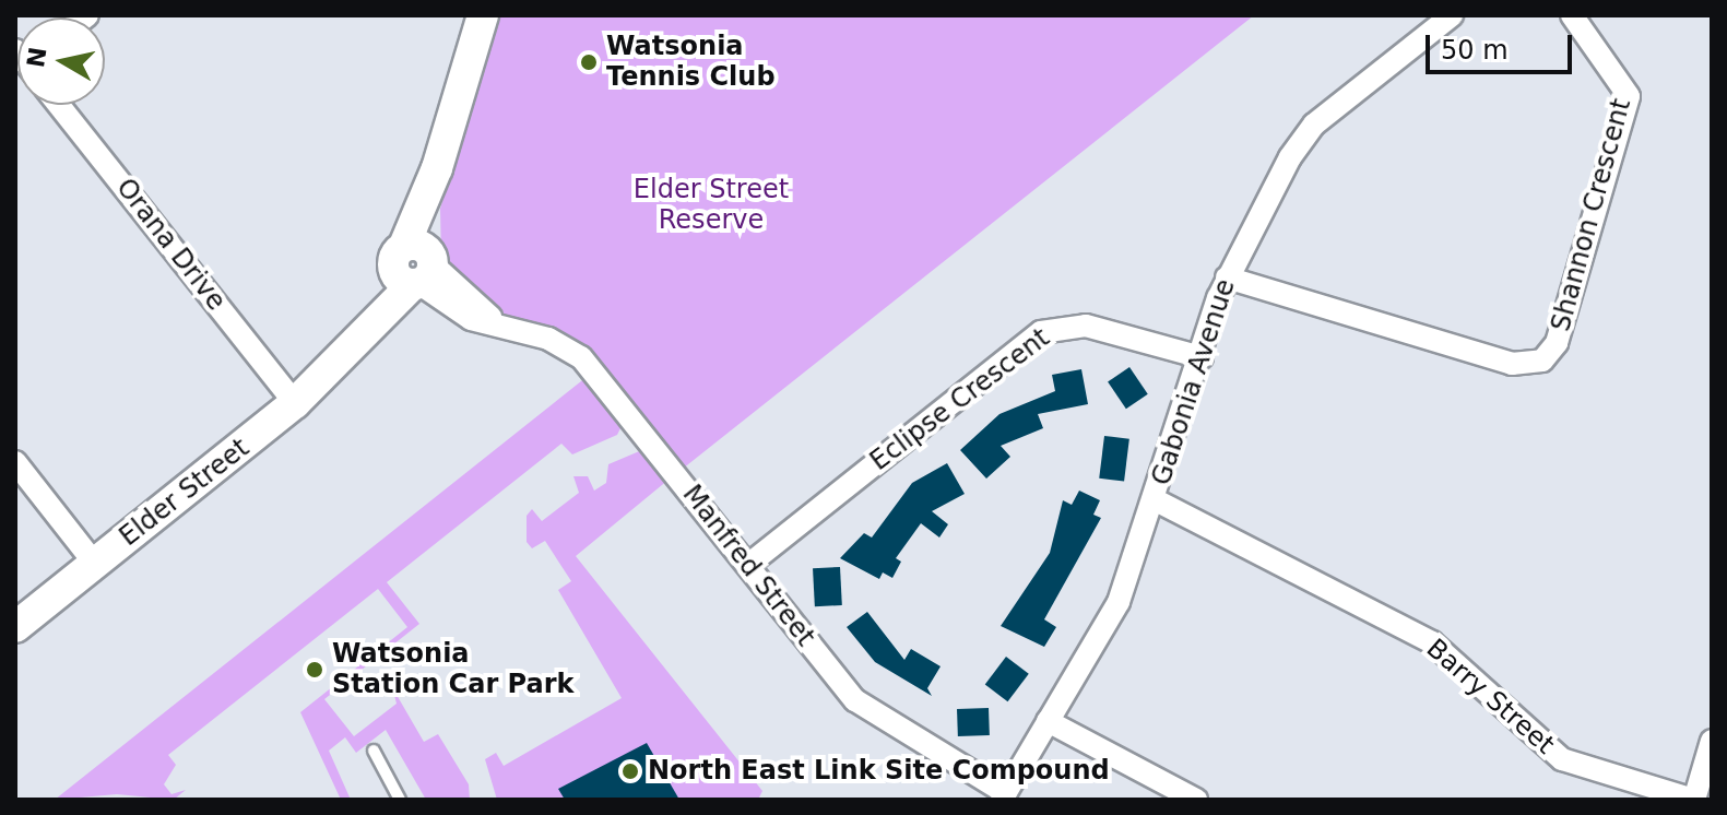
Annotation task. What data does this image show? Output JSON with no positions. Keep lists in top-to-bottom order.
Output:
{
  "streets": {
    "street": [
      "Shannon Crescent",
      "Orana Drive",
      "Gabonia Avenue",
      "Eclipse Crescent",
      "Elder Street",
      "Manfred Street",
      "Barry Street"
    ]
  },
  "crossings": [
    ["Shannon Crescent", "Gabonia Avenue"],
    ["Orana Drive", "Elder Street"],
    ["Gabonia Avenue", "Eclipse Crescent"],
    ["Gabonia Avenue", "Manfred Street"],
    ["Gabonia Avenue", "Barry Street"],
    ["Eclipse Crescent", "Manfred Street"],
    ["Elder Street", "Manfred Street"]
  ],
  "parks": ["Elder Street Reserve"],
  "places": ["Watsonia Tennis Club", "Watsonia Station Car Park", "North East Link Site Compound"],
  "scale_bar": "50 m",
  "north": "left"
}
